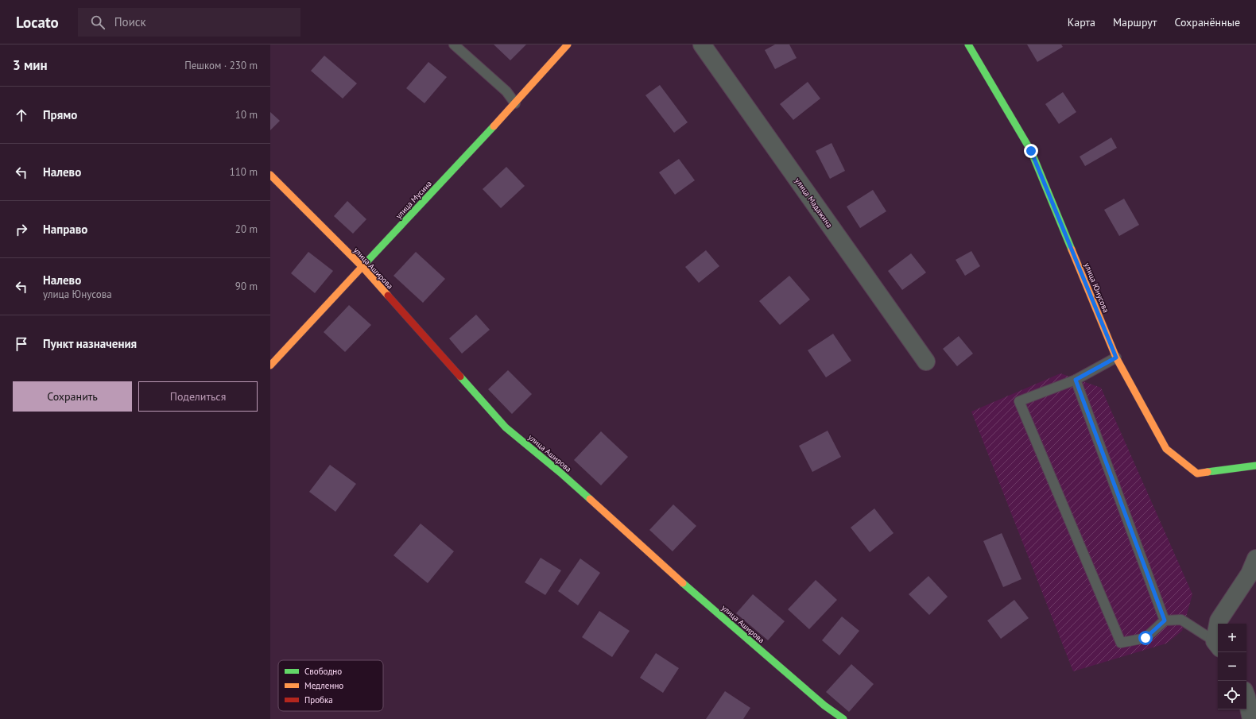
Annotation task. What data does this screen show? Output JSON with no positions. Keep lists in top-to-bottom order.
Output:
{
  "streets": {
    "street": [
      "улица Мусина",
      "улица Мадажина",
      "улица Аширова",
      "улица Юнусова"
    ]
  },
  "crossings": [
    ["улица Мусина", "улица Аширова"]
  ],
  "legend": ["Свободно", "Медленно", "Пробка"],
  "page": {
    "header": "Locato",
    "search": "Поиск",
    "nav": ["Карта", "Маршрут", "Сохранённые"],
    "heading": ["3 мин", "Пешком · 230 m"],
    "list": [
      ["Прямо", "10 m"],
      ["Налево", "110 m"],
      ["Направо", "20 m"],
      ["Налево", "улица Юнусова", "90 m"],
      "Пункт назначения"
    ],
    "buttons": ["Сохранить", "Поделиться"],
    "map_buttons": ["+", "−"]
  }
}
